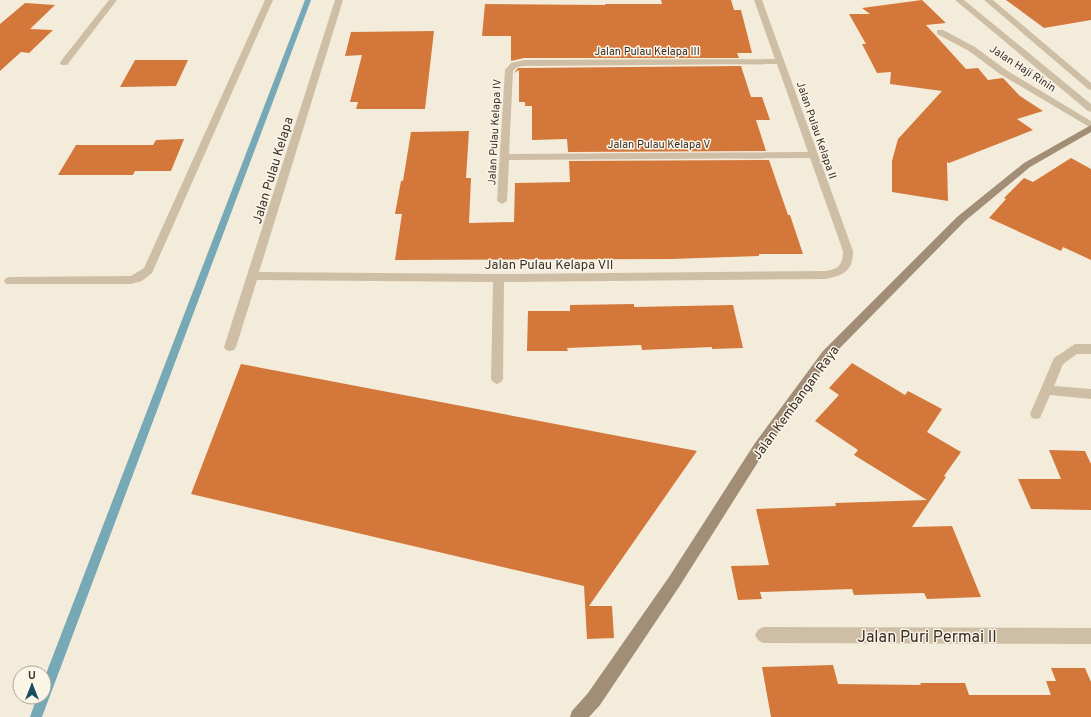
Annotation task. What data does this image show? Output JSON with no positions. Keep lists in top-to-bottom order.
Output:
{
  "streets": {
    "street": [
      "Jalan Pulau Kelapa III",
      "Jalan Haji Rinin",
      "Jalan Pulau Kelapa II",
      "Jalan Pulau Kelapa IV",
      "Jalan Pulau Kelapa V",
      "Jalan Pulau Kelapa",
      "Jalan Pulau Kelapa VII",
      "Jalan Kembangan Raya",
      "Jalan Puri Permai II"
    ]
  },
  "crossings": [
    ["Jalan Pulau Kelapa III", "Jalan Pulau Kelapa II"],
    ["Jalan Pulau Kelapa III", "Jalan Pulau Kelapa IV"],
    ["Jalan Pulau Kelapa II", "Jalan Pulau Kelapa V"],
    ["Jalan Pulau Kelapa II", "Jalan Pulau Kelapa VII"],
    ["Jalan Pulau Kelapa IV", "Jalan Pulau Kelapa V"],
    ["Jalan Pulau Kelapa", "Jalan Pulau Kelapa VII"]
  ],
  "north": "top"
}
